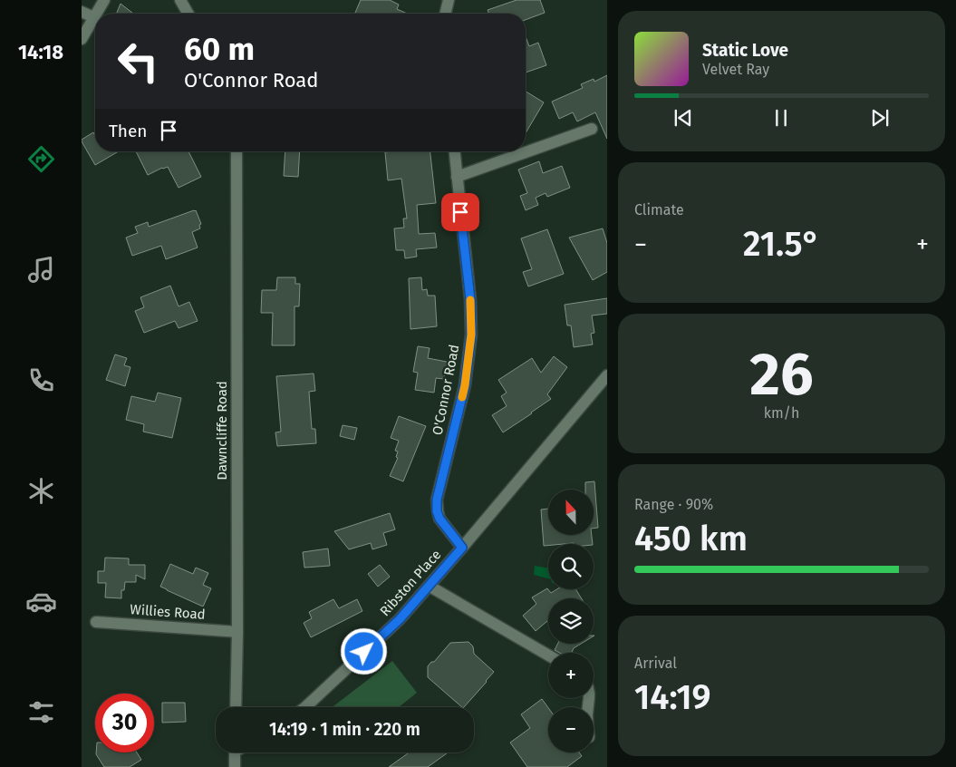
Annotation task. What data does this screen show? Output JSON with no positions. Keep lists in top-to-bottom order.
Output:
{
  "streets": {
    "street": [
      "O'Connor Road",
      "Dawncliffe Road",
      "Ribston Place",
      "Willies Road"
    ]
  },
  "crossings": [
    ["O'Connor Road", "Ribston Place"],
    ["Dawncliffe Road", "Willies Road"]
  ],
  "north": "top",
  "page": {
    "tabs": "14:18",
    "turn": ["60 m", "O'Connor Road"],
    "song": ["Static Love", "Velvet Ray"],
    "then": "Then",
    "tile": [
      "Climate",
      ["26", "km/h"],
      ["Range · 90%", "450 km"],
      ["Arrival", "14:19"]
    ],
    "heat": ["−", "21.5°", "+"],
    "map_buttons": ["+", "−"],
    "limit": "30",
    "trip": "14:19 · 1 min · 220 m"
  }
}
